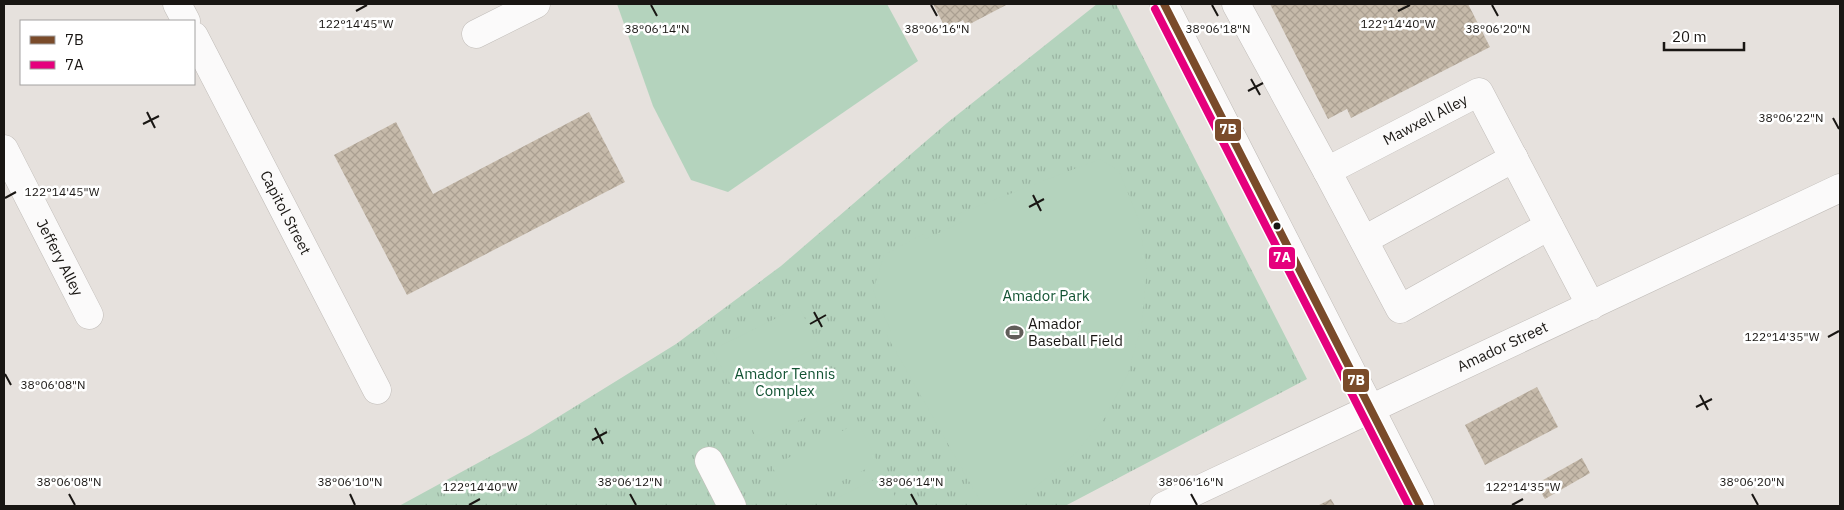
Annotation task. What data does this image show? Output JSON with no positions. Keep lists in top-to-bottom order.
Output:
{
  "streets": {
    "street": [
      "Mawxell Alley",
      "Capitol Street",
      "Jeffery Alley",
      "Amador Street"
    ]
  },
  "crossings": [
    ["Mawxell Alley", "Amador Street"]
  ],
  "parks": ["Amador Park", "Amador Tennis Complex"],
  "places": {
    "sports": ["Amador Baseball Field"]
  },
  "lines": ["transit line 7B", "transit line 7A"],
  "legend": ["7B", "7A"],
  "scale_bar": "20 m",
  "coordinates": [
    "122°14'45\"W",
    "122°14'40\"W",
    "38°06'14\"N",
    "38°06'16\"N",
    "38°06'18\"N",
    "38°06'20\"N",
    "38°06'22\"N",
    "122°14'35\"W",
    "38°06'08\"N",
    "38°06'10\"N",
    "38°06'12\"N"
  ]
}
